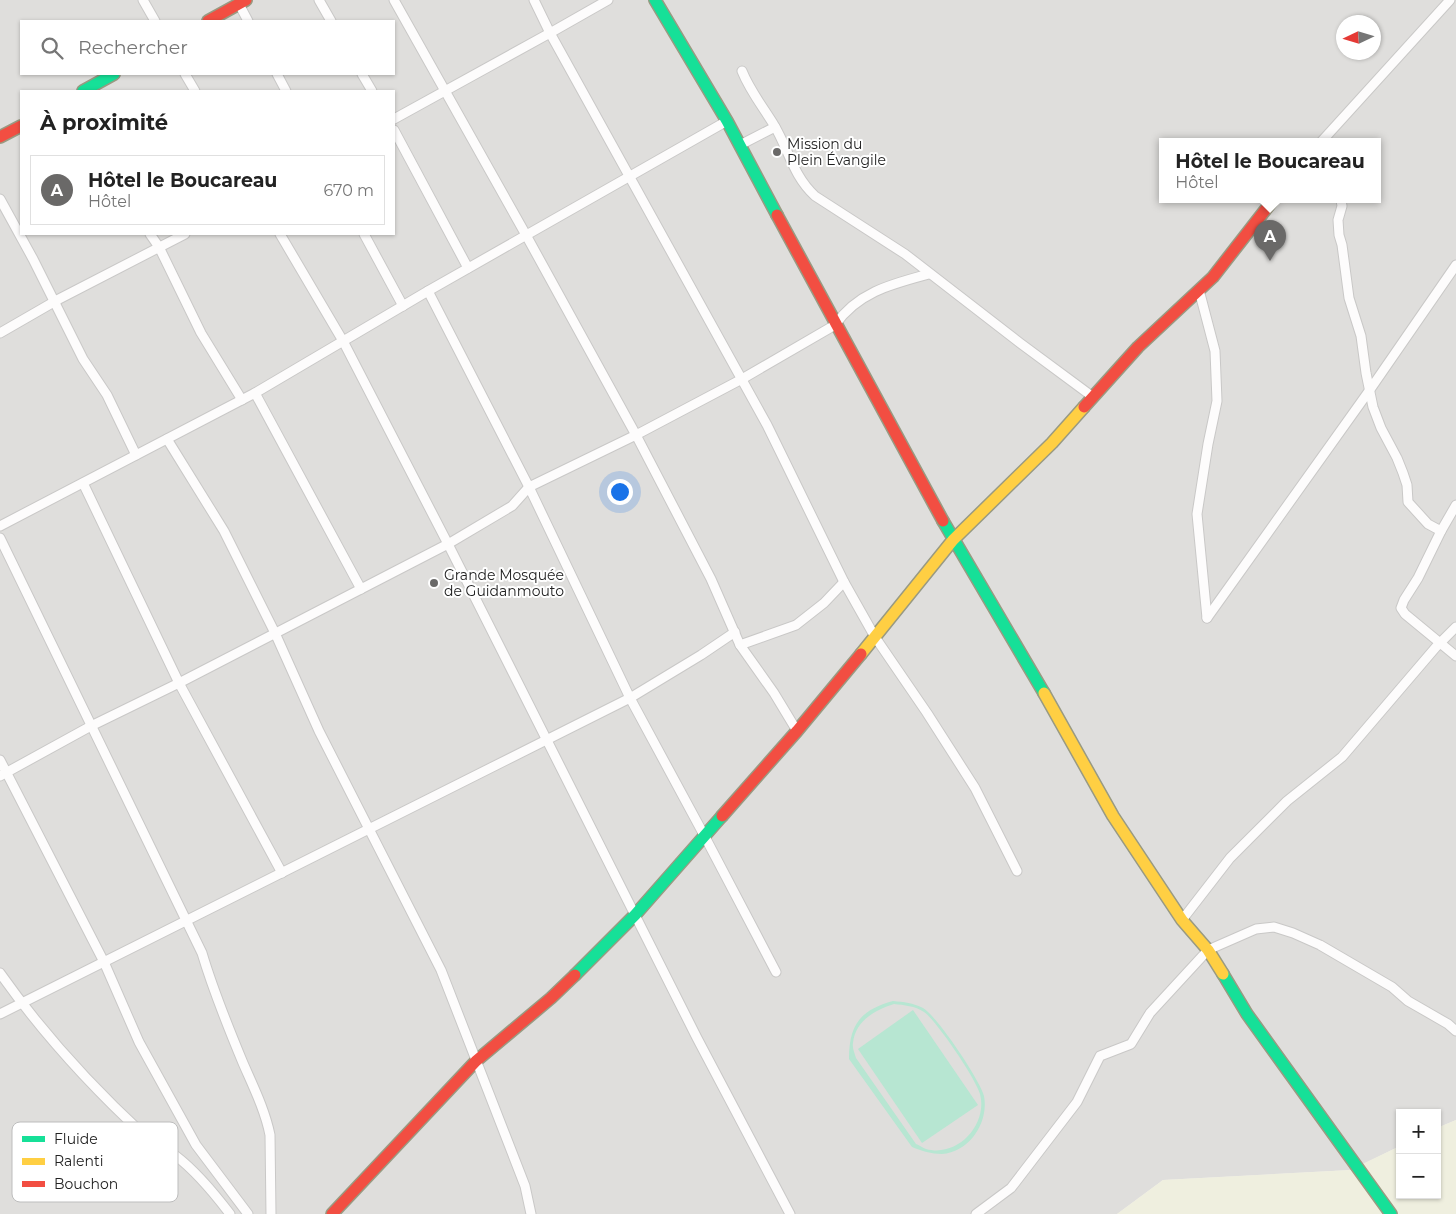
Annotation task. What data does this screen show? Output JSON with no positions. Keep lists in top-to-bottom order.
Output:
{
  "places": ["Mission du Plein Évangile", "Grande Mosquée de Guidanmouto"],
  "legend": ["Fluide", "Ralenti", "Bouchon"],
  "north": "left",
  "page": {
    "search": "Rechercher",
    "heading": "À proximité",
    "popup": ["Hôtel le Boucareau", "Hôtel"],
    "list": [
      {
        "mark": "A",
        "name": "Hôtel le Boucareau",
        "note": "Hôtel",
        "value": "670 m"
      }
    ],
    "pins": "A",
    "map_buttons": ["+", "−"]
  }
}
